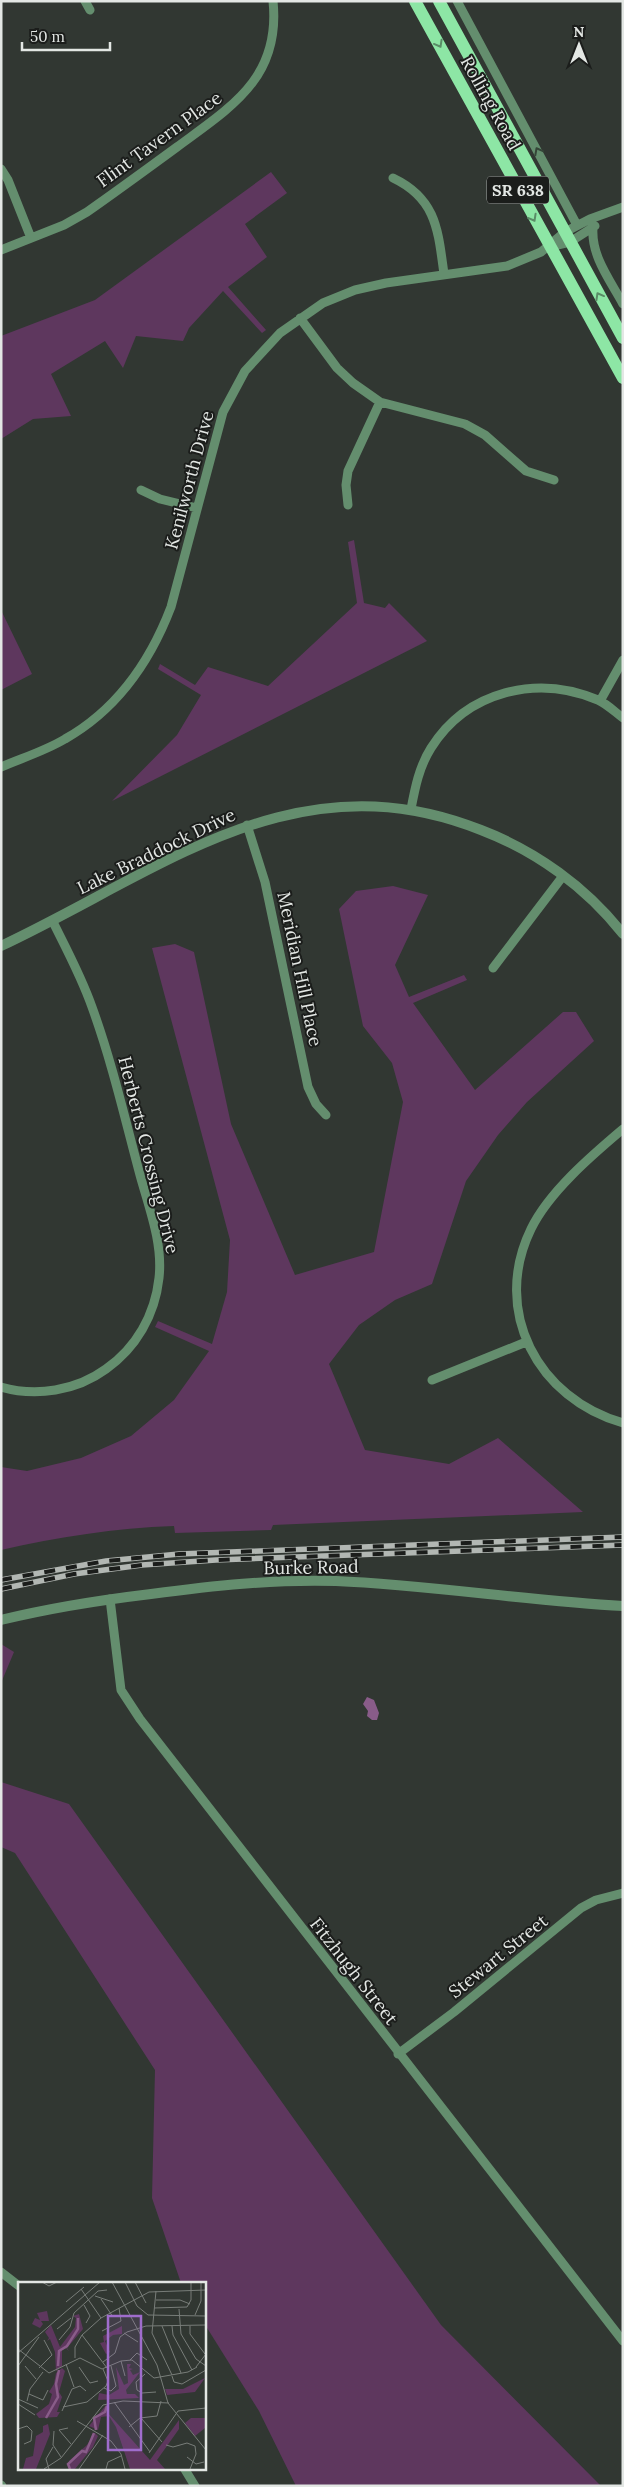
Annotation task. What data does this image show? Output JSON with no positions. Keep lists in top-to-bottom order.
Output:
{
  "streets": {
    "main road": ["Rolling Road", "SR 638"],
    "street": [
      "Flint Tavern Place",
      "Kenilworth Drive",
      "Lake Braddock Drive",
      "Meridian Hill Place",
      "Herberts Crossing Drive",
      "Burke Road",
      "Stewart Street",
      "Fitzhugh Street"
    ]
  },
  "crossings": [
    ["Rolling Road", "Kenilworth Drive"],
    ["Lake Braddock Drive", "Meridian Hill Place"],
    ["Lake Braddock Drive", "Herberts Crossing Drive"],
    ["Burke Road", "Fitzhugh Street"],
    ["Stewart Street", "Fitzhugh Street"]
  ],
  "scale_bar": "50 m",
  "north": "top"
}
